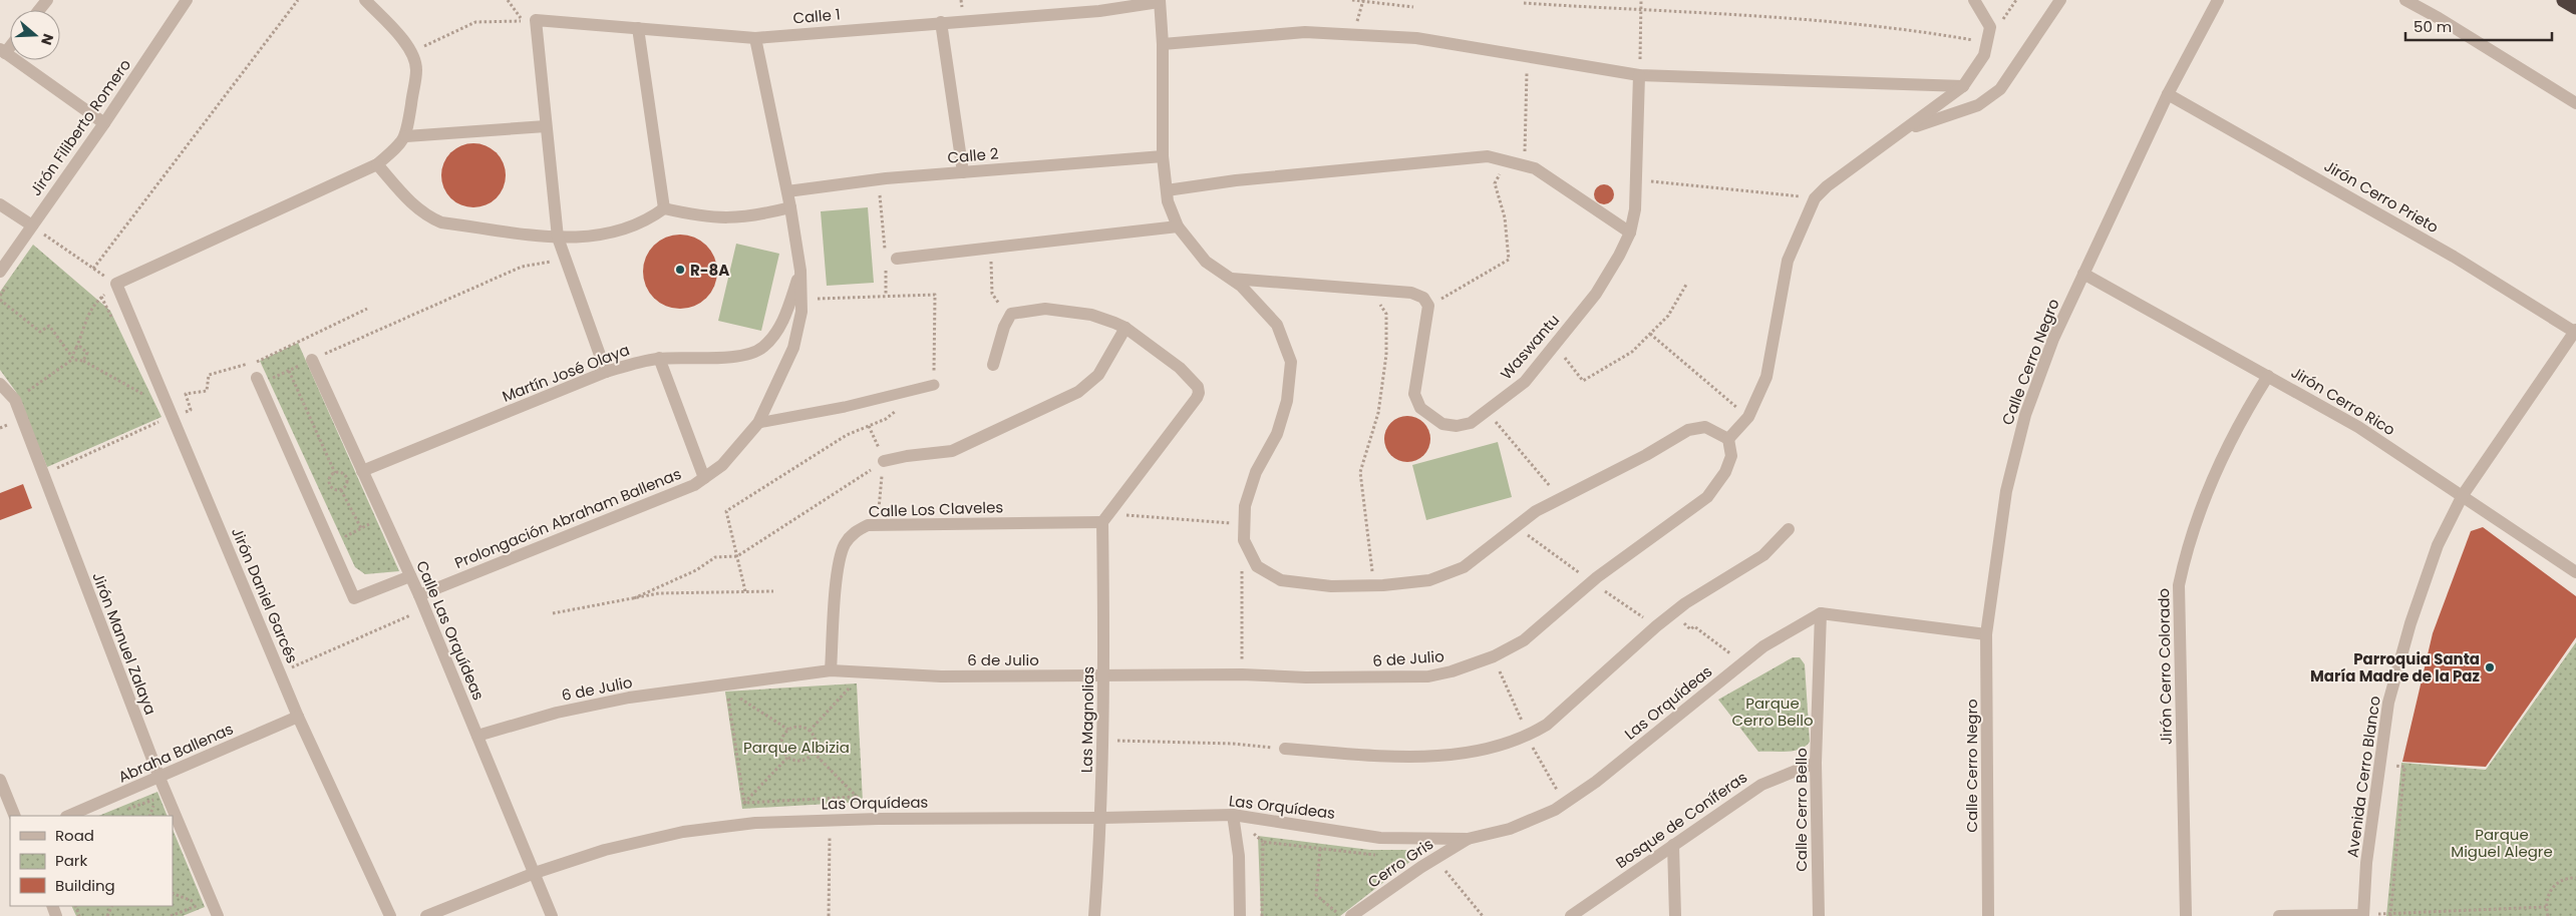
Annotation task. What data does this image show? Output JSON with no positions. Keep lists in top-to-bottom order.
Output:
{
  "streets": {
    "street": [
      "Calle 1",
      "Jirón Filiberto Romero",
      "Calle 2",
      "Jirón Cerro Prieto",
      "Waswantu",
      "Calle Cerro Negro",
      "Martín José Olaya",
      "Jirón Cerro Rico",
      "Calle Los Claveles",
      "Prolongación Abraham Ballenas",
      "Jirón Daniel Garcés",
      "Calle Las Orquídeas",
      "Jirón Manuel Zalaya",
      "6 de Julio",
      "Jirón Cerro Colorado",
      "Las Orquídeas",
      "Las Magnolias",
      "Abraha Ballenas",
      "Avenida Cerro Blanco",
      "Calle Cerro Bello",
      "Bosque de Coníferas",
      "Cerro Gris"
    ]
  },
  "crossings": [
    ["Calle 1", "Prolongación Abraham Ballenas"],
    ["Calle 2", "Prolongación Abraham Ballenas"],
    ["Jirón Cerro Prieto", "Calle Cerro Negro"],
    ["Jirón Cerro Prieto", "Avenida Cerro Blanco"],
    ["Calle Cerro Negro", "Jirón Cerro Rico"],
    ["Martín José Olaya", "Prolongación Abraham Ballenas"],
    ["Martín José Olaya", "Calle Las Orquídeas"],
    ["Jirón Cerro Rico", "Jirón Cerro Colorado"],
    ["Jirón Cerro Rico", "Avenida Cerro Blanco"],
    ["Calle Los Claveles", "6 de Julio"],
    ["Calle Los Claveles", "Las Magnolias"],
    ["Prolongación Abraham Ballenas", "Calle Las Orquídeas"],
    ["Jirón Daniel Garcés", "Abraha Ballenas"],
    ["Calle Las Orquídeas", "6 de Julio"],
    ["Calle Las Orquídeas", "Las Orquídeas"],
    ["Jirón Manuel Zalaya", "Abraha Ballenas"],
    ["6 de Julio", "Las Magnolias"],
    ["Las Orquídeas", "Las Magnolias"],
    ["Las Orquídeas", "Calle Cerro Bello"],
    ["Las Orquídeas", "Cerro Gris"],
    ["Calle Cerro Bello", "Bosque de Coníferas"]
  ],
  "parks": ["Parque Cerro Bello", "Parque Albizia", "Parque Miguel Alegre"],
  "places": ["R-8A", "Parroquia Santa María Madre de la Paz"],
  "legend": ["Road", "Park", "Building"],
  "scale_bar": "50 m",
  "north": "right"
}
